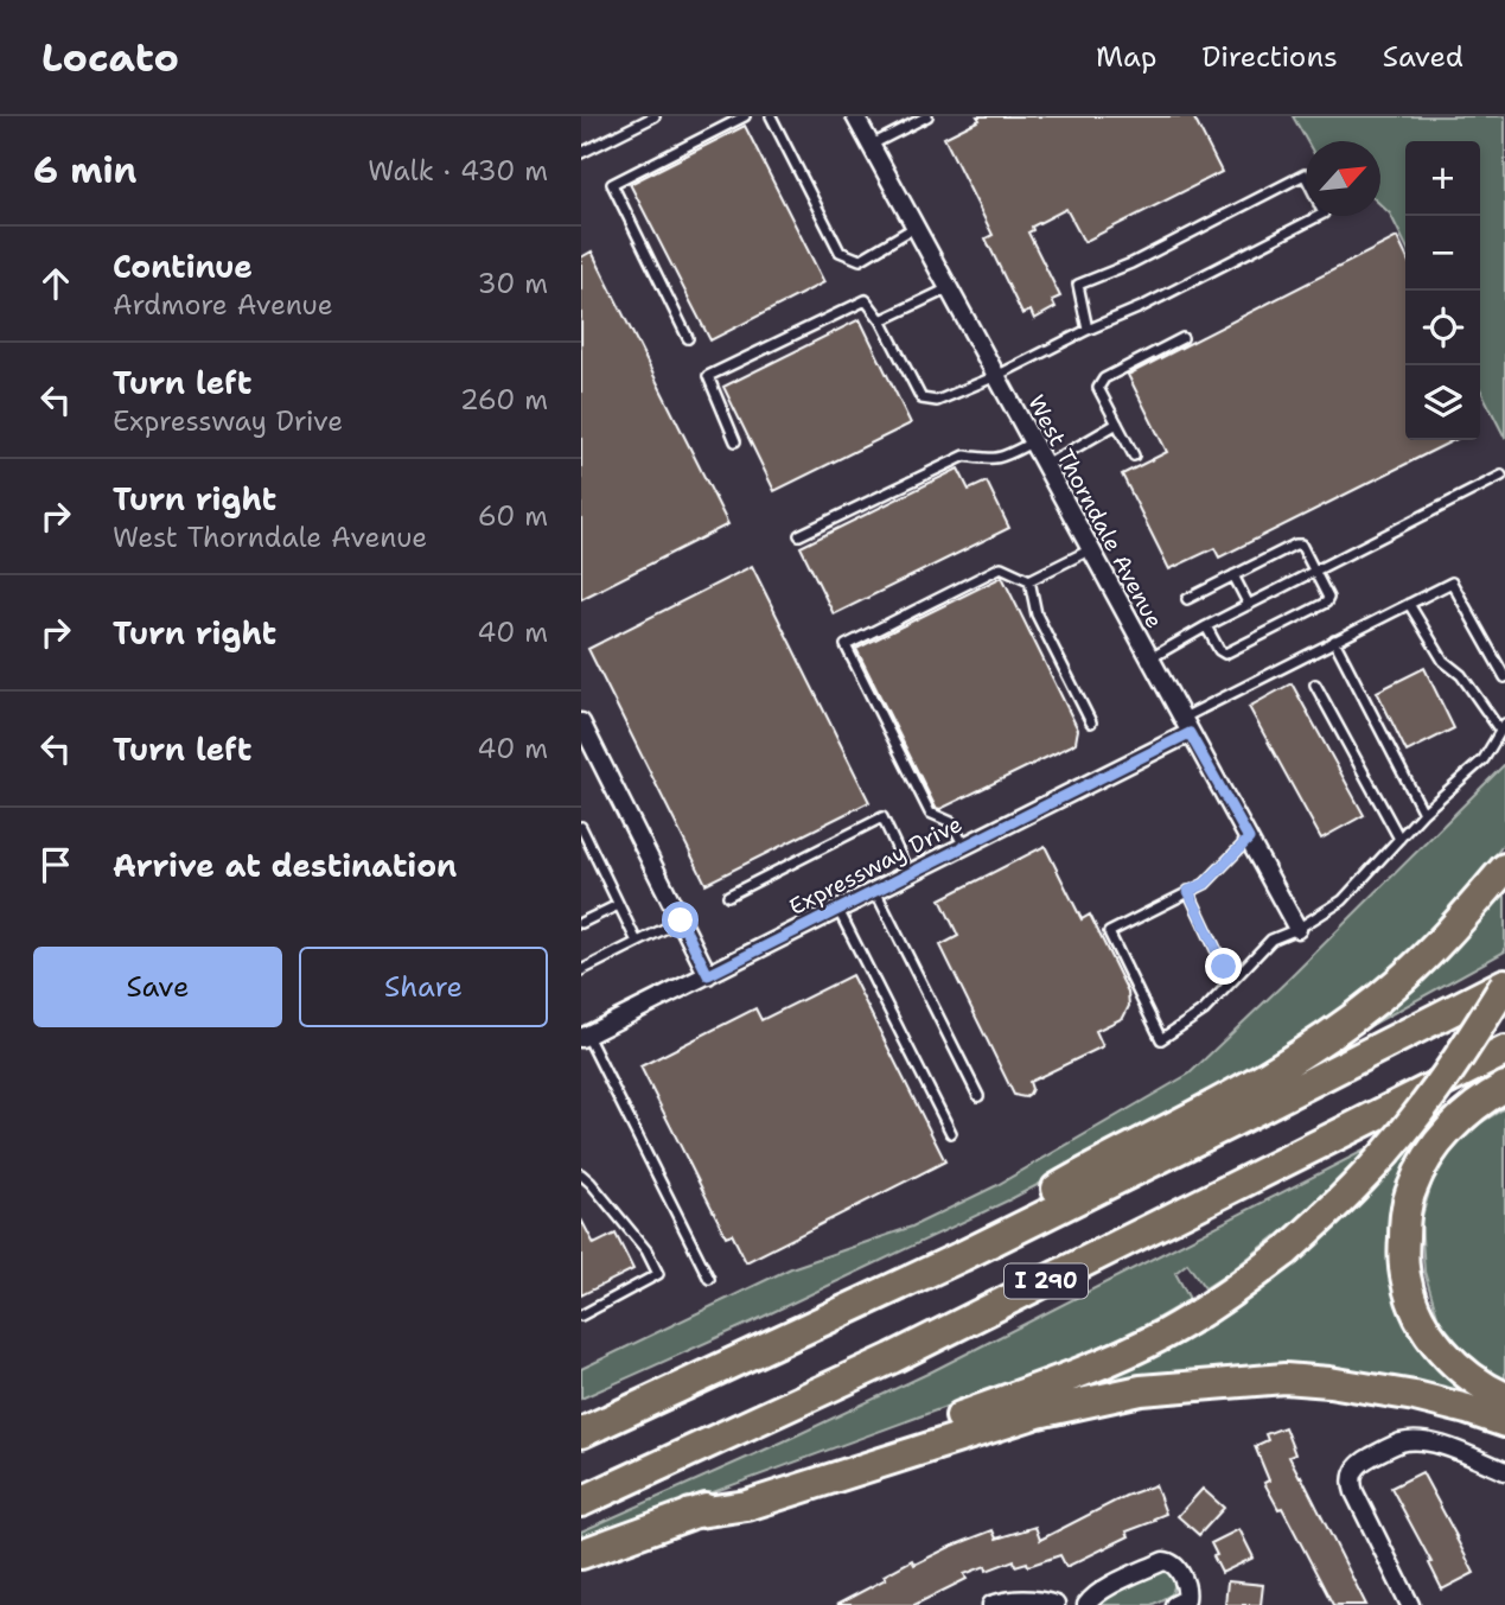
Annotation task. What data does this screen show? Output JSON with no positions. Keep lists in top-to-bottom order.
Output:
{
  "streets": {
    "highway": ["I 290"],
    "street": ["West Thorndale Avenue", "Expressway Drive"]
  },
  "crossings": [
    ["West Thorndale Avenue", "Expressway Drive"]
  ],
  "north": "top right",
  "page": {
    "header": "Locato",
    "nav": ["Map", "Directions", "Saved"],
    "heading": ["6 min", "Walk · 430 m"],
    "map_buttons": ["+", "−"],
    "list": [
      ["Continue", "Ardmore Avenue", "30 m"],
      ["Turn left", "Expressway Drive", "260 m"],
      ["Turn right", "West Thorndale Avenue", "60 m"],
      ["Turn right", "40 m"],
      ["Turn left", "40 m"],
      "Arrive at destination"
    ],
    "buttons": ["Save", "Share"]
  }
}
